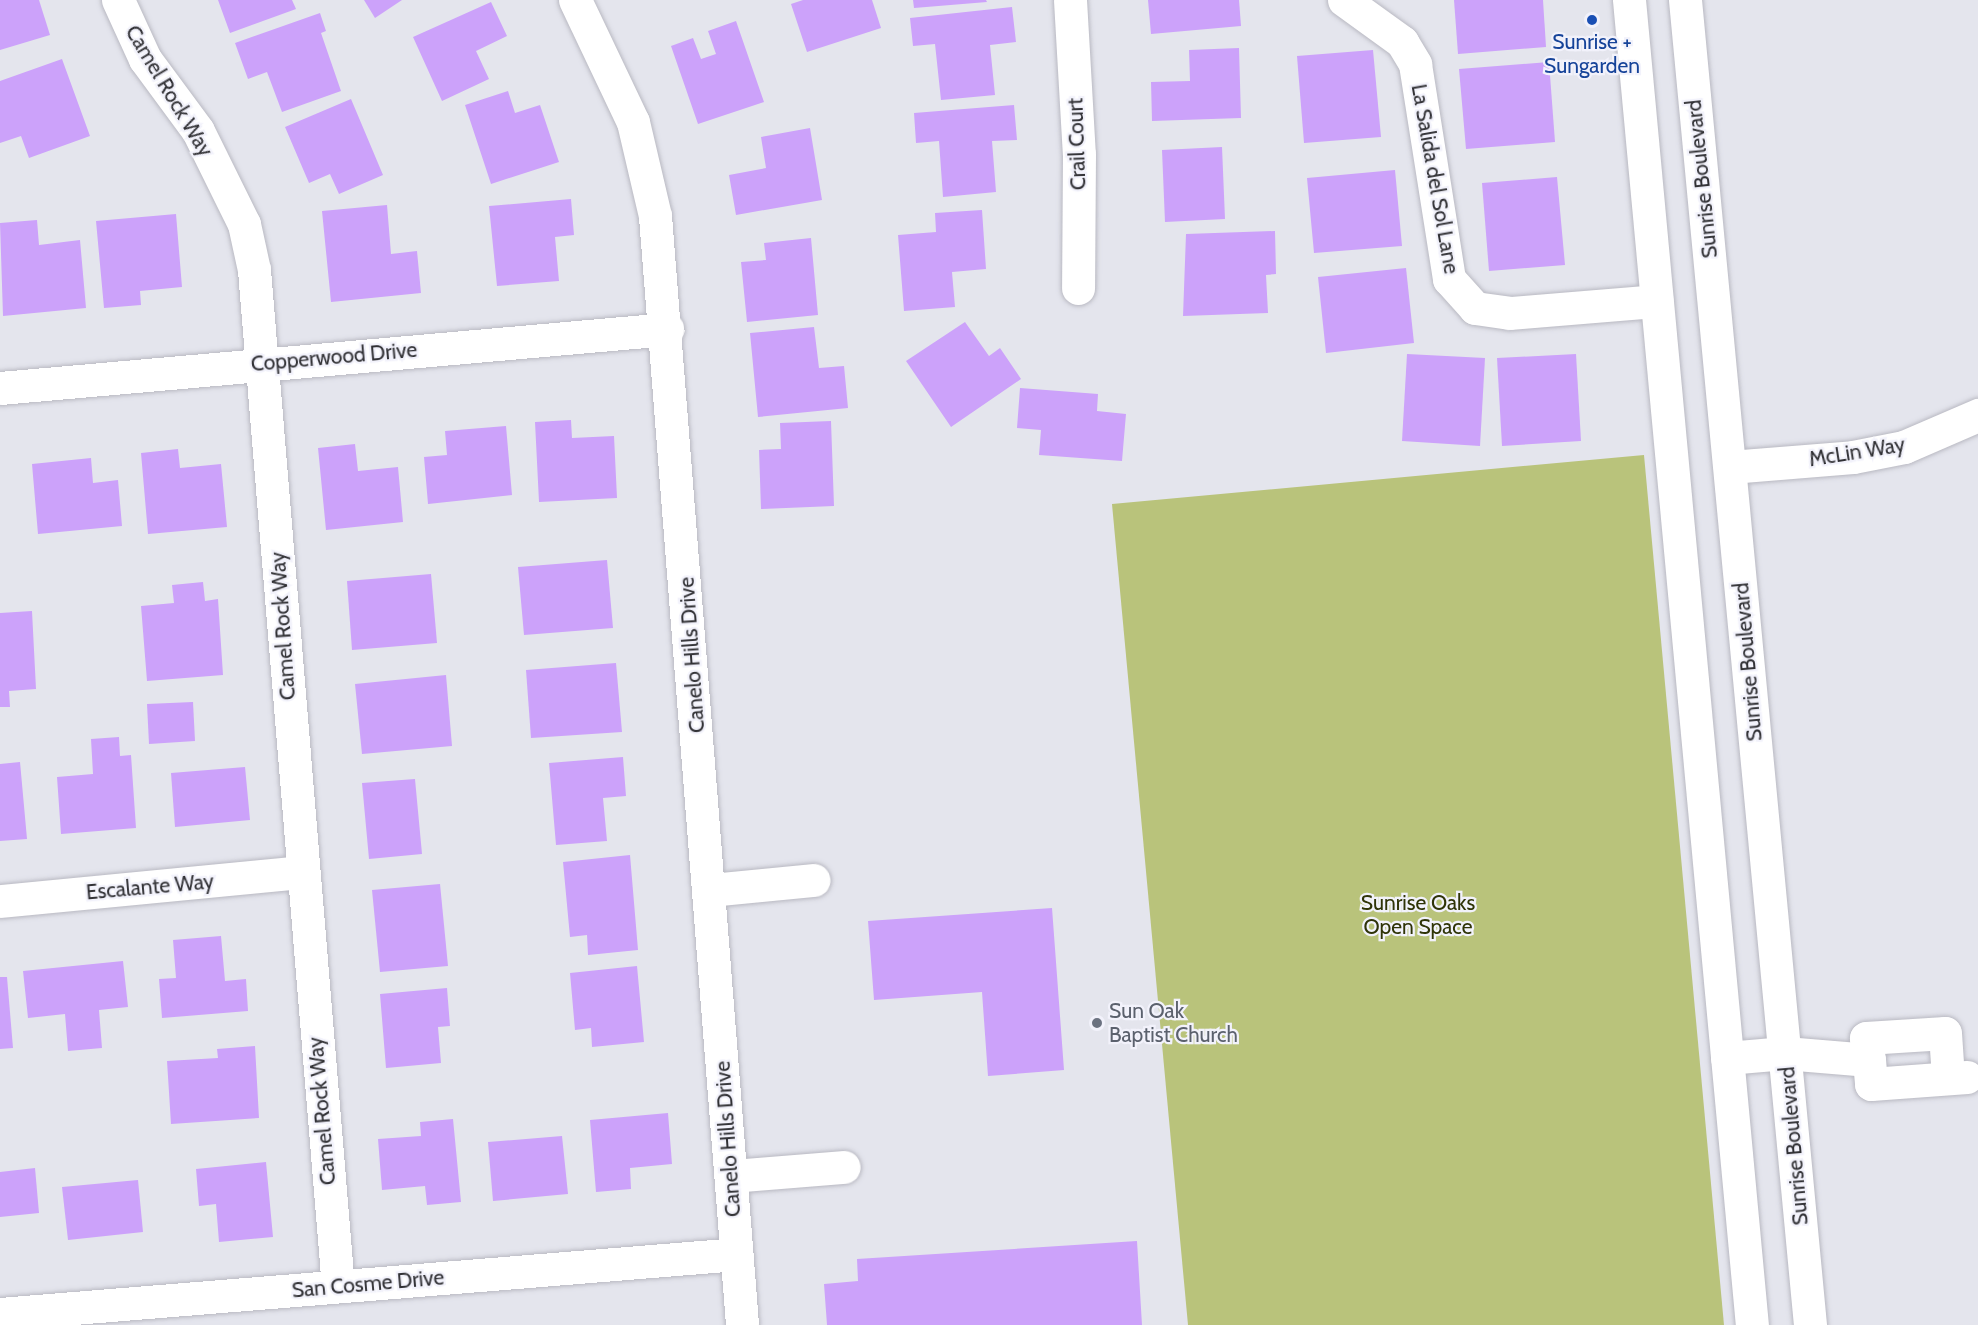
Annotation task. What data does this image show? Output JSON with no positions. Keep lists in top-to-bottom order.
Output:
{
  "streets": {
    "street": [
      "Camel Rock Way",
      "Crail Court",
      "La Salida del Sol Lane",
      "Sunrise Boulevard",
      "Copperwood Drive",
      "McLin Way",
      "Canelo Hills Drive",
      "Escalante Way",
      "San Cosme Drive"
    ]
  },
  "crossings": [
    ["Camel Rock Way", "Copperwood Drive"],
    ["Camel Rock Way", "Escalante Way"],
    ["Camel Rock Way", "San Cosme Drive"],
    ["Sunrise Boulevard", "McLin Way"],
    ["Copperwood Drive", "Canelo Hills Drive"],
    ["Canelo Hills Drive", "San Cosme Drive"]
  ],
  "parks": ["Sunrise Oaks Open Space"],
  "places": ["Sunrise + Sungarden", "Sun Oak Baptist Church"]
}
